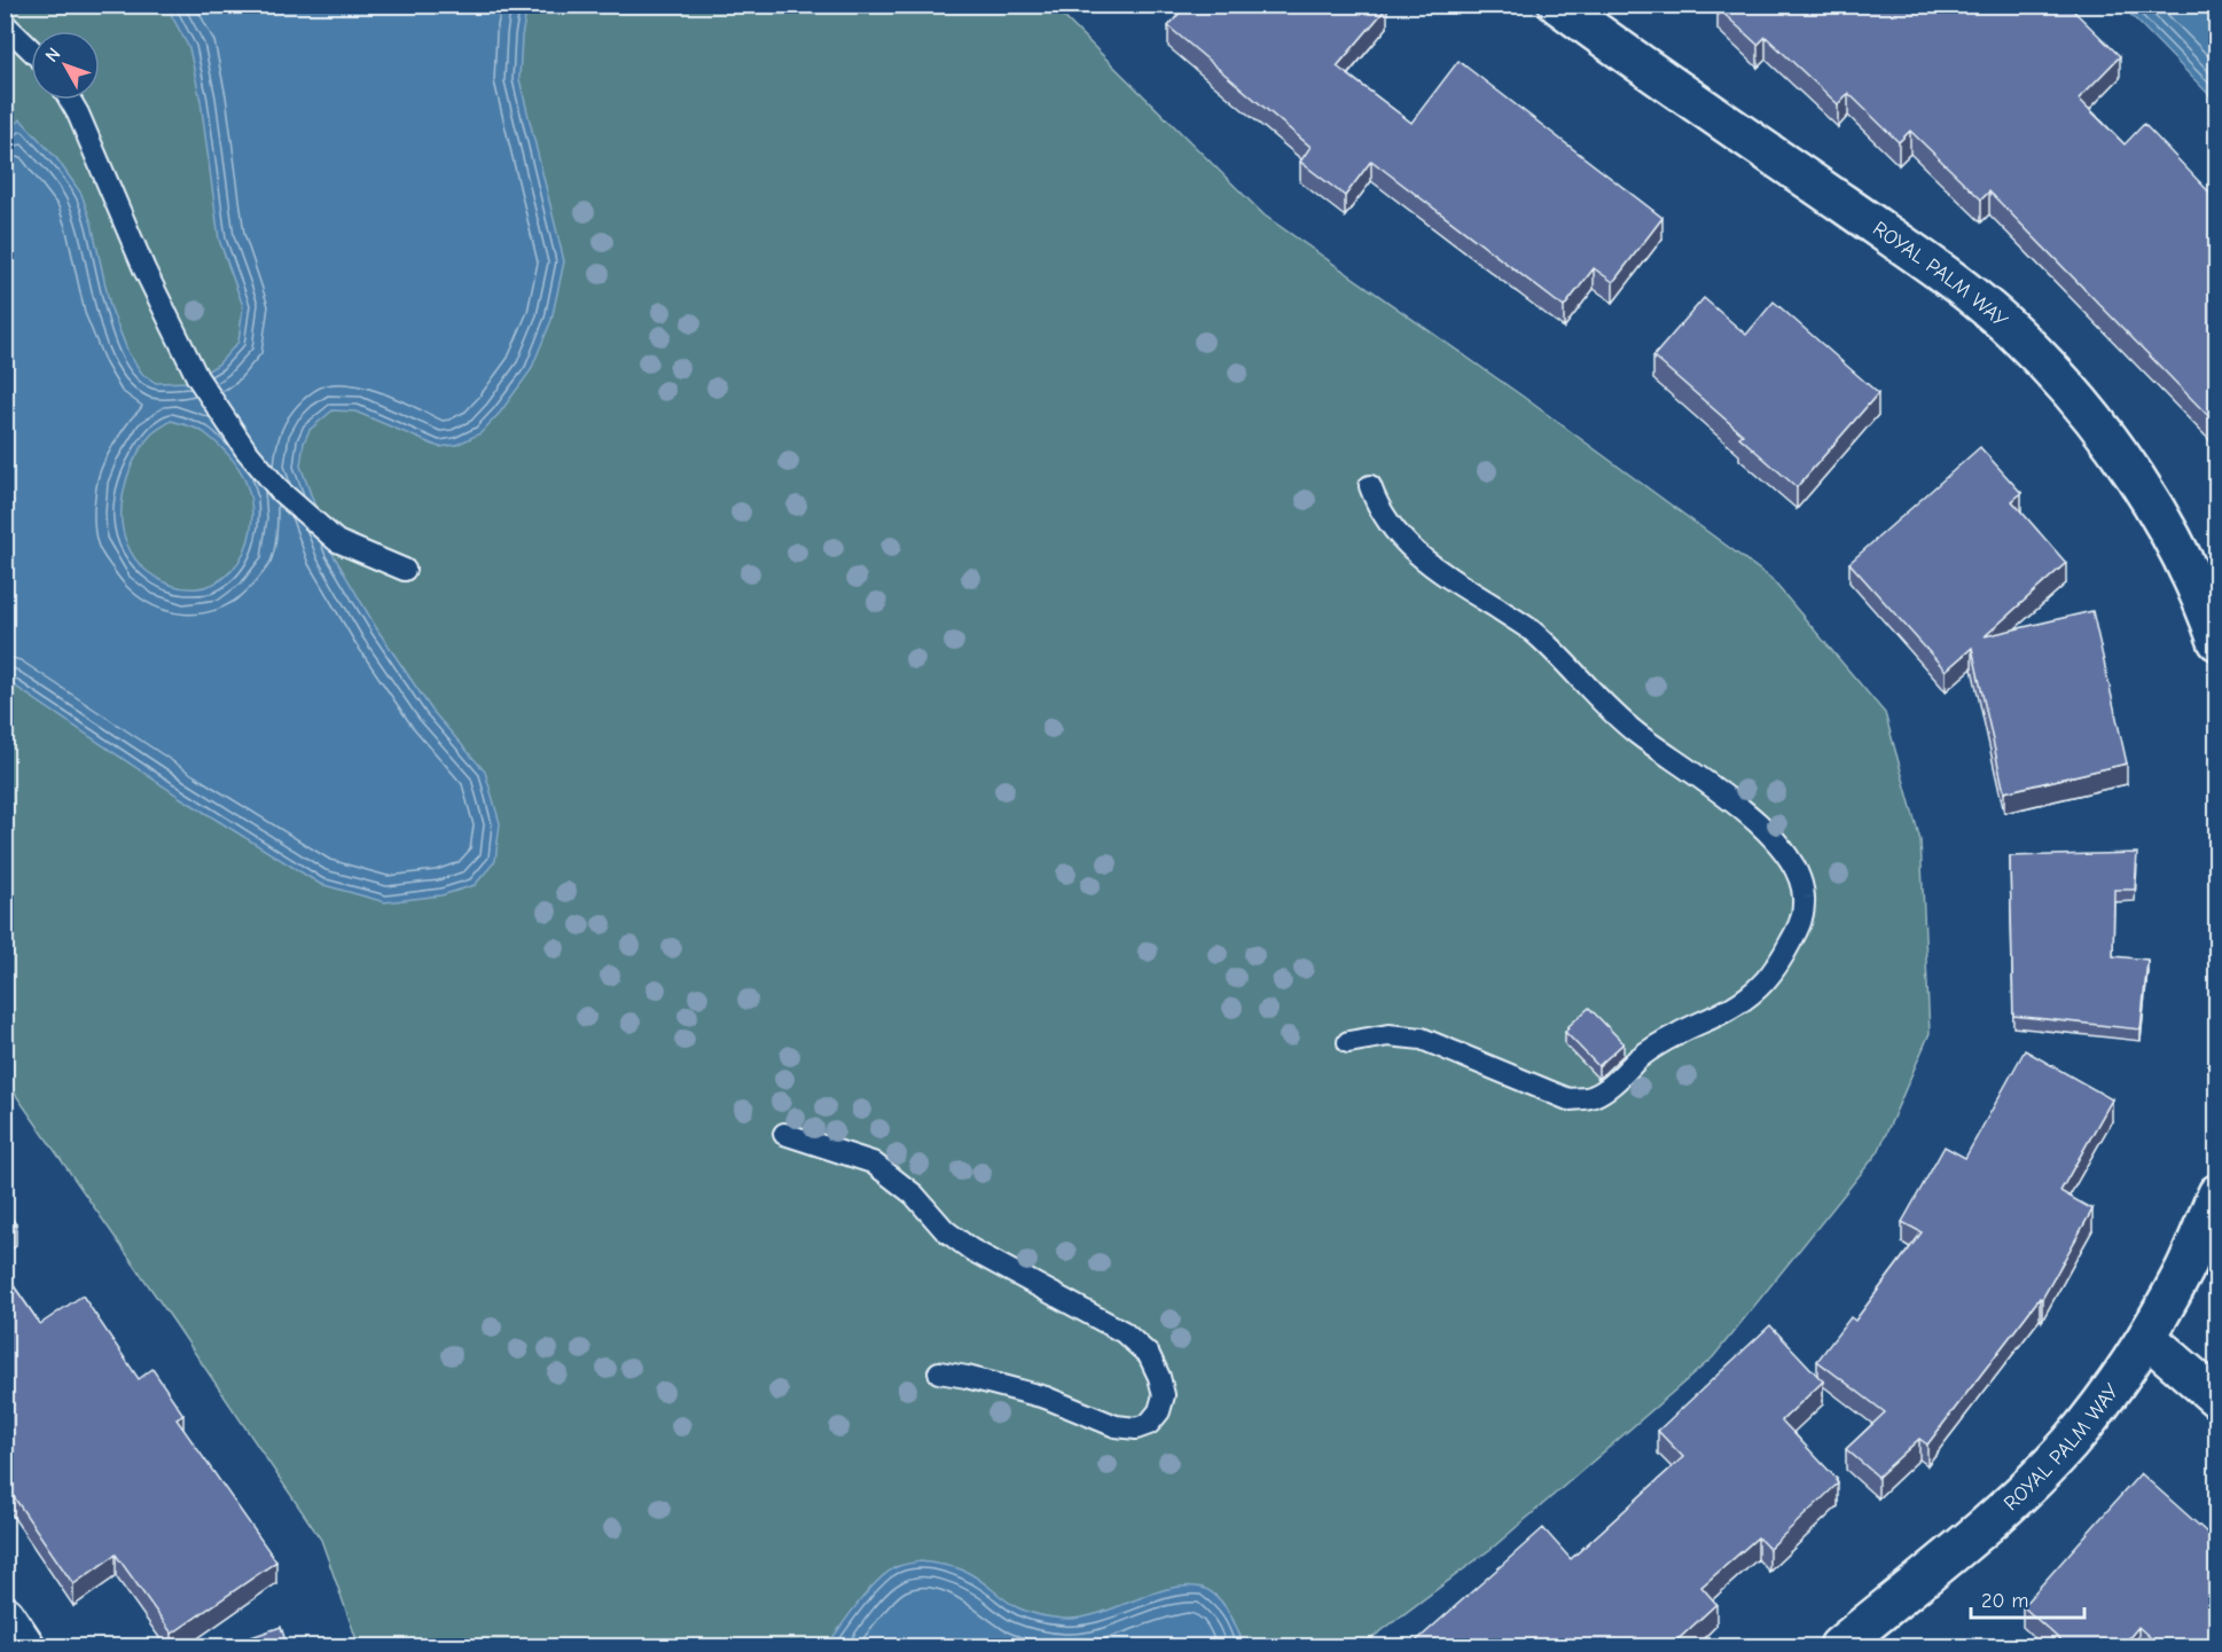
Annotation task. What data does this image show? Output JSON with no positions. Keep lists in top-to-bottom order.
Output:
{
  "streets": {
    "street": ["ROYAL PALM WAY"]
  },
  "scale_bar": "20 m",
  "north": "top left"
}
